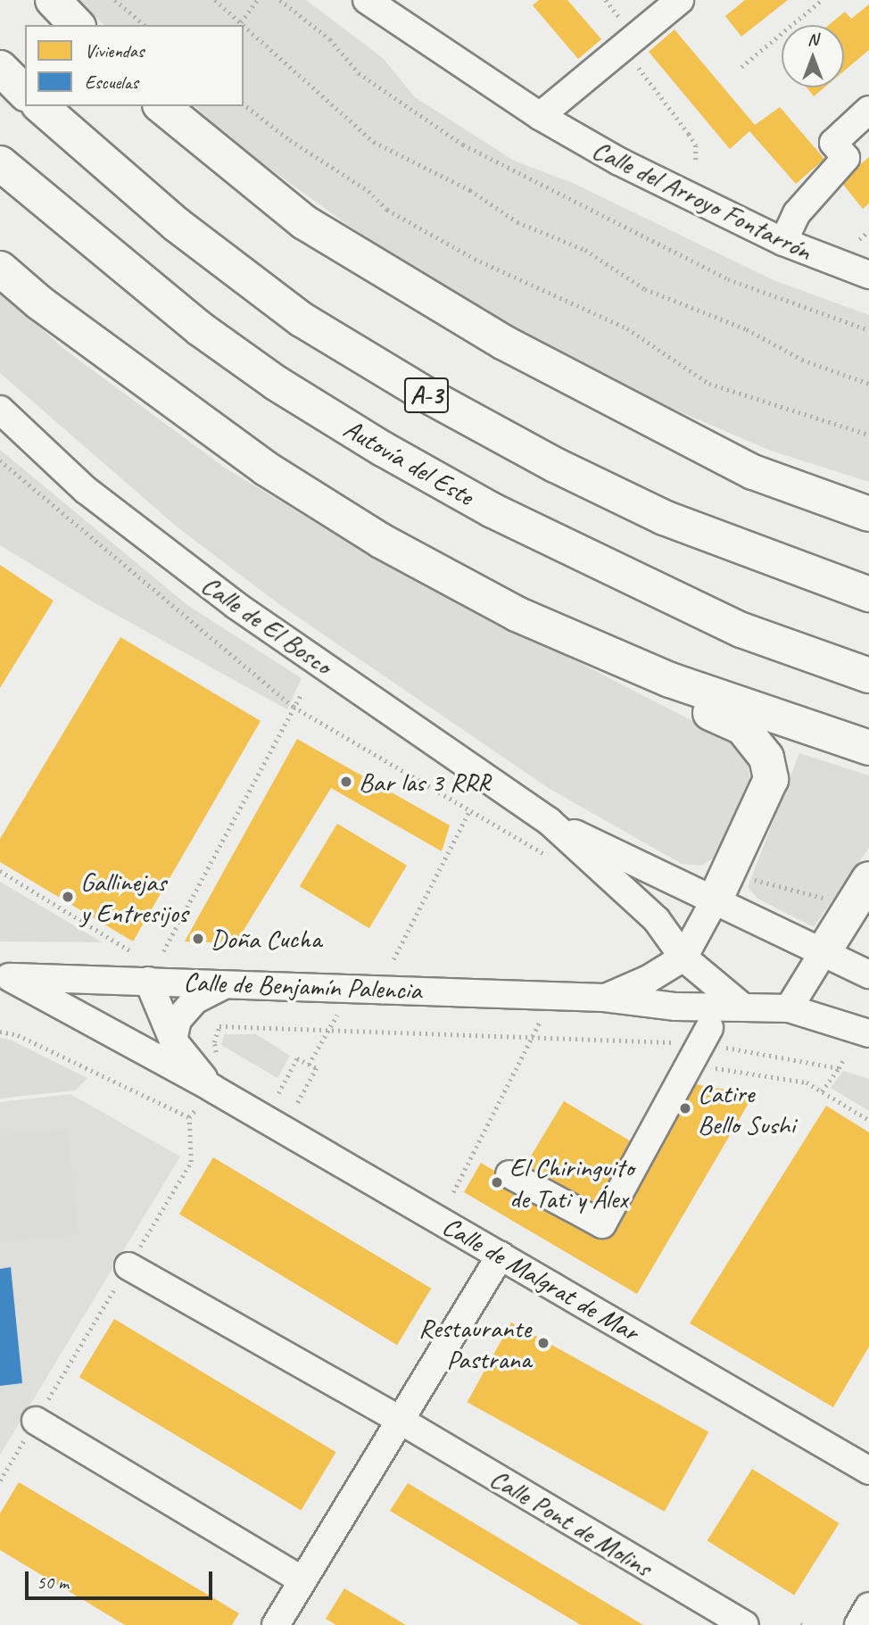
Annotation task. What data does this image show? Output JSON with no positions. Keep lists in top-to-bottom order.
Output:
{
  "streets": {
    "highway": ["A-3", "Autovía del Este"],
    "street": [
      "Calle del Arroyo Fontarrón",
      "Calle de El Bosco",
      "Calle de Benjamín Palencia",
      "Calle de Malgrat de Mar",
      "Calle Pont de Molins"
    ]
  },
  "crossings": [
    ["Calle de El Bosco", "Calle de Benjamín Palencia"],
    ["Calle de Benjamín Palencia", "Calle de Malgrat de Mar"]
  ],
  "places": [
    "Bar las 3 RRR",
    "Gallinejas y Entresijos",
    "Doña Cucha",
    "Catire Bello Sushi",
    "El Chiringuito de Tati y Álex",
    "Restaurante Pastrana"
  ],
  "legend": ["Viviendas", "Escuelas"],
  "scale_bar": "50 m",
  "north": "top"
}
